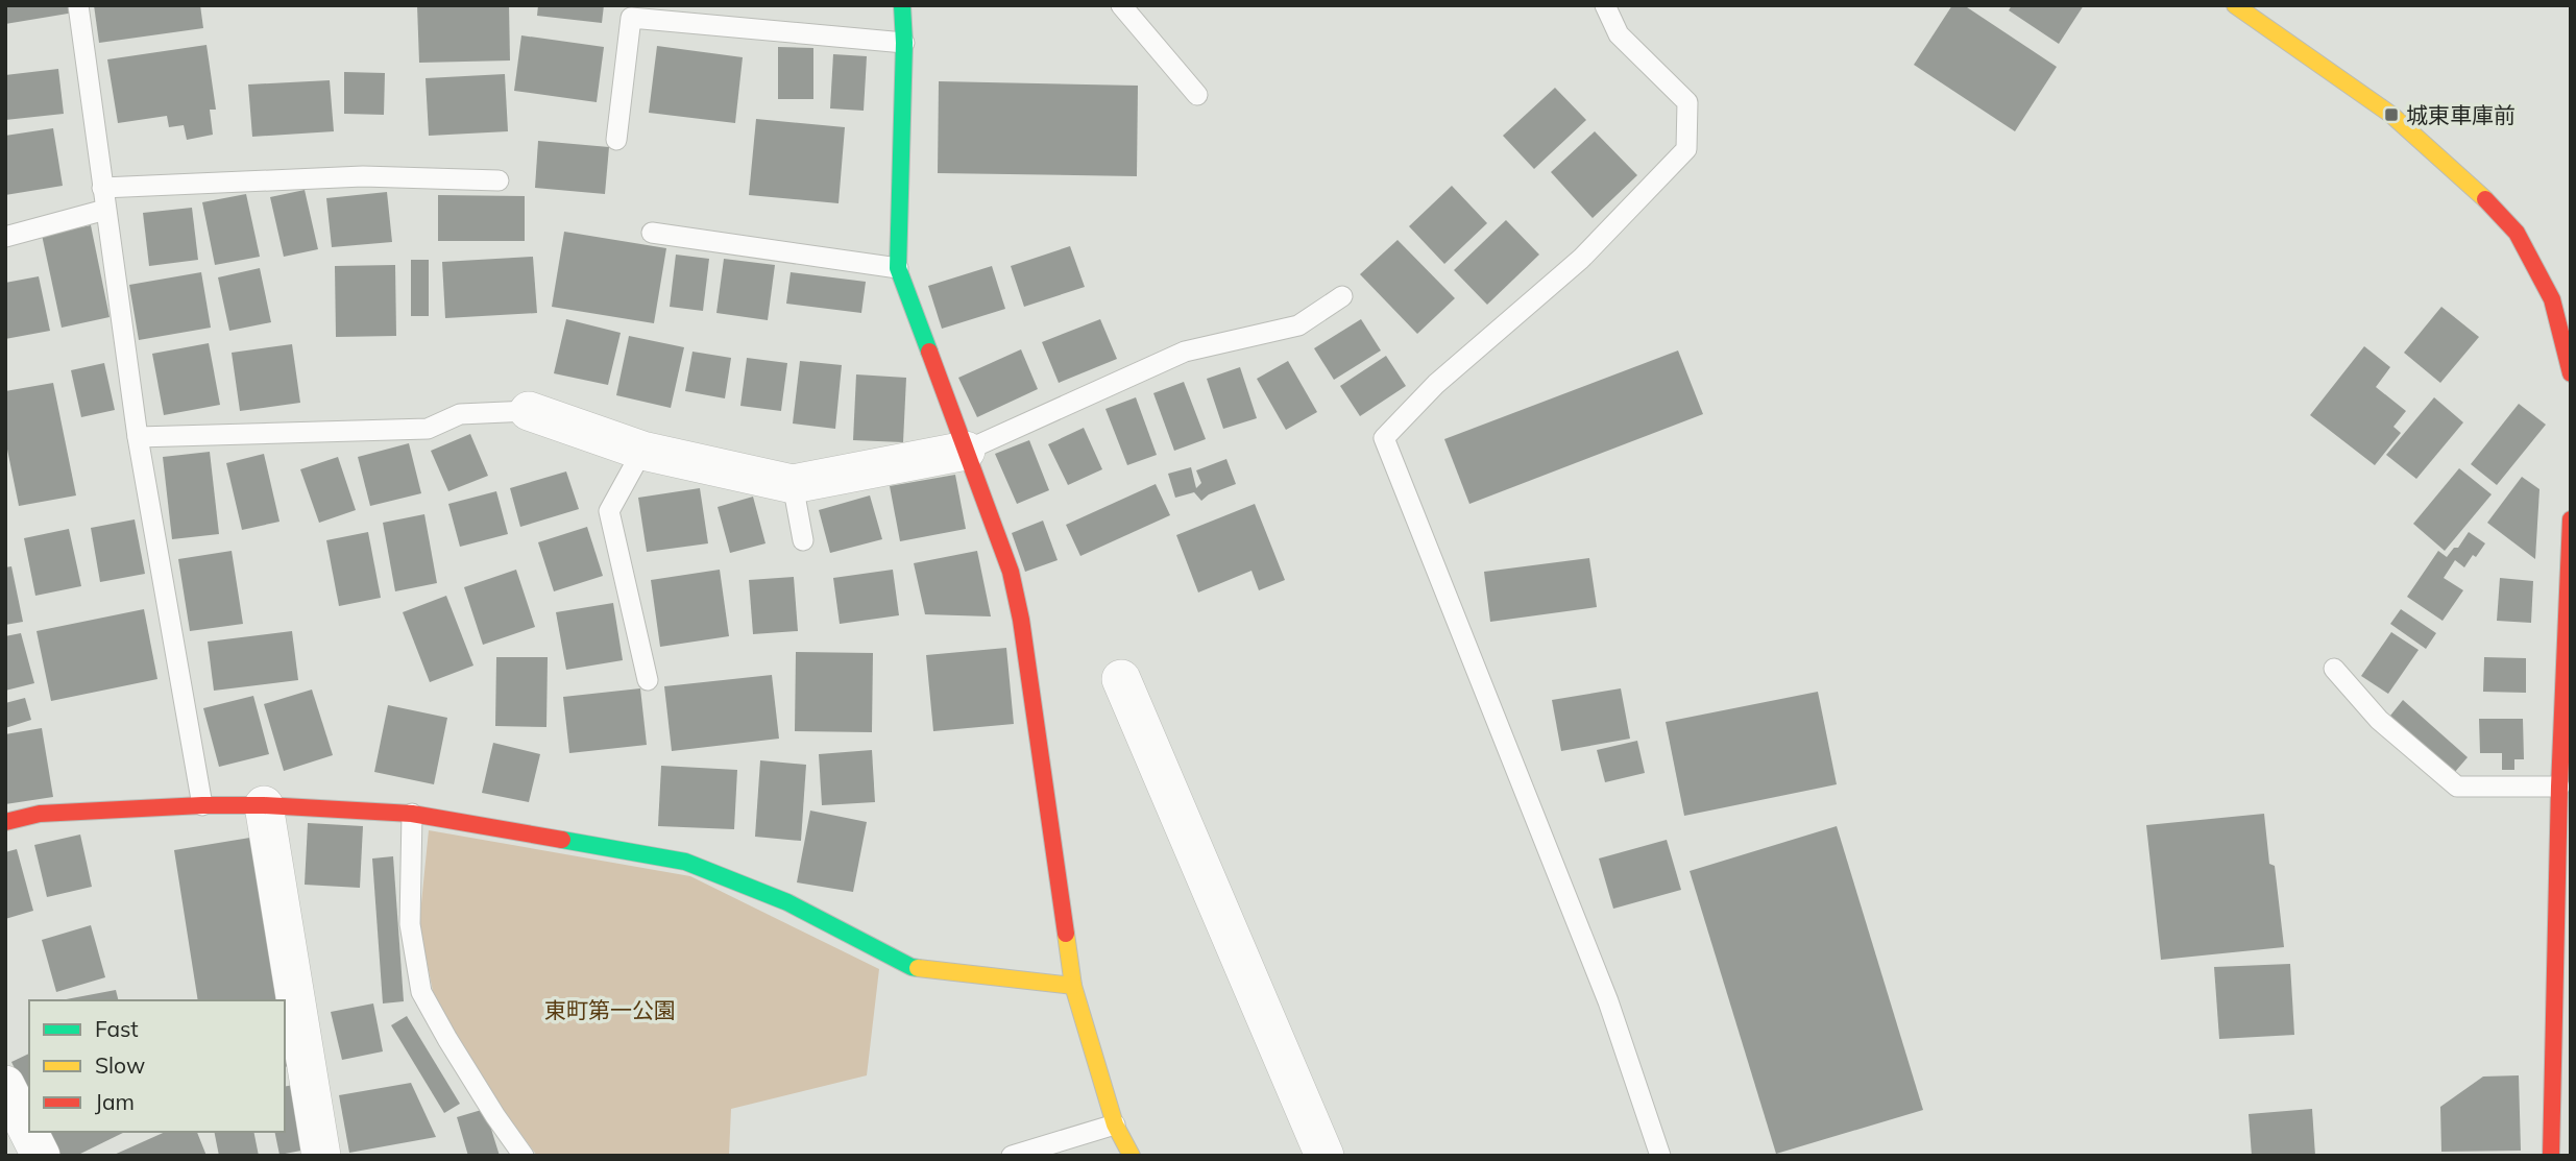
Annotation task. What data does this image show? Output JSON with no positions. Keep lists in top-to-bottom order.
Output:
{
  "parks": ["東町第一公園"],
  "places": {
    "transit": ["城東車庫前"]
  },
  "legend": ["Fast", "Slow", "Jam"]
}
